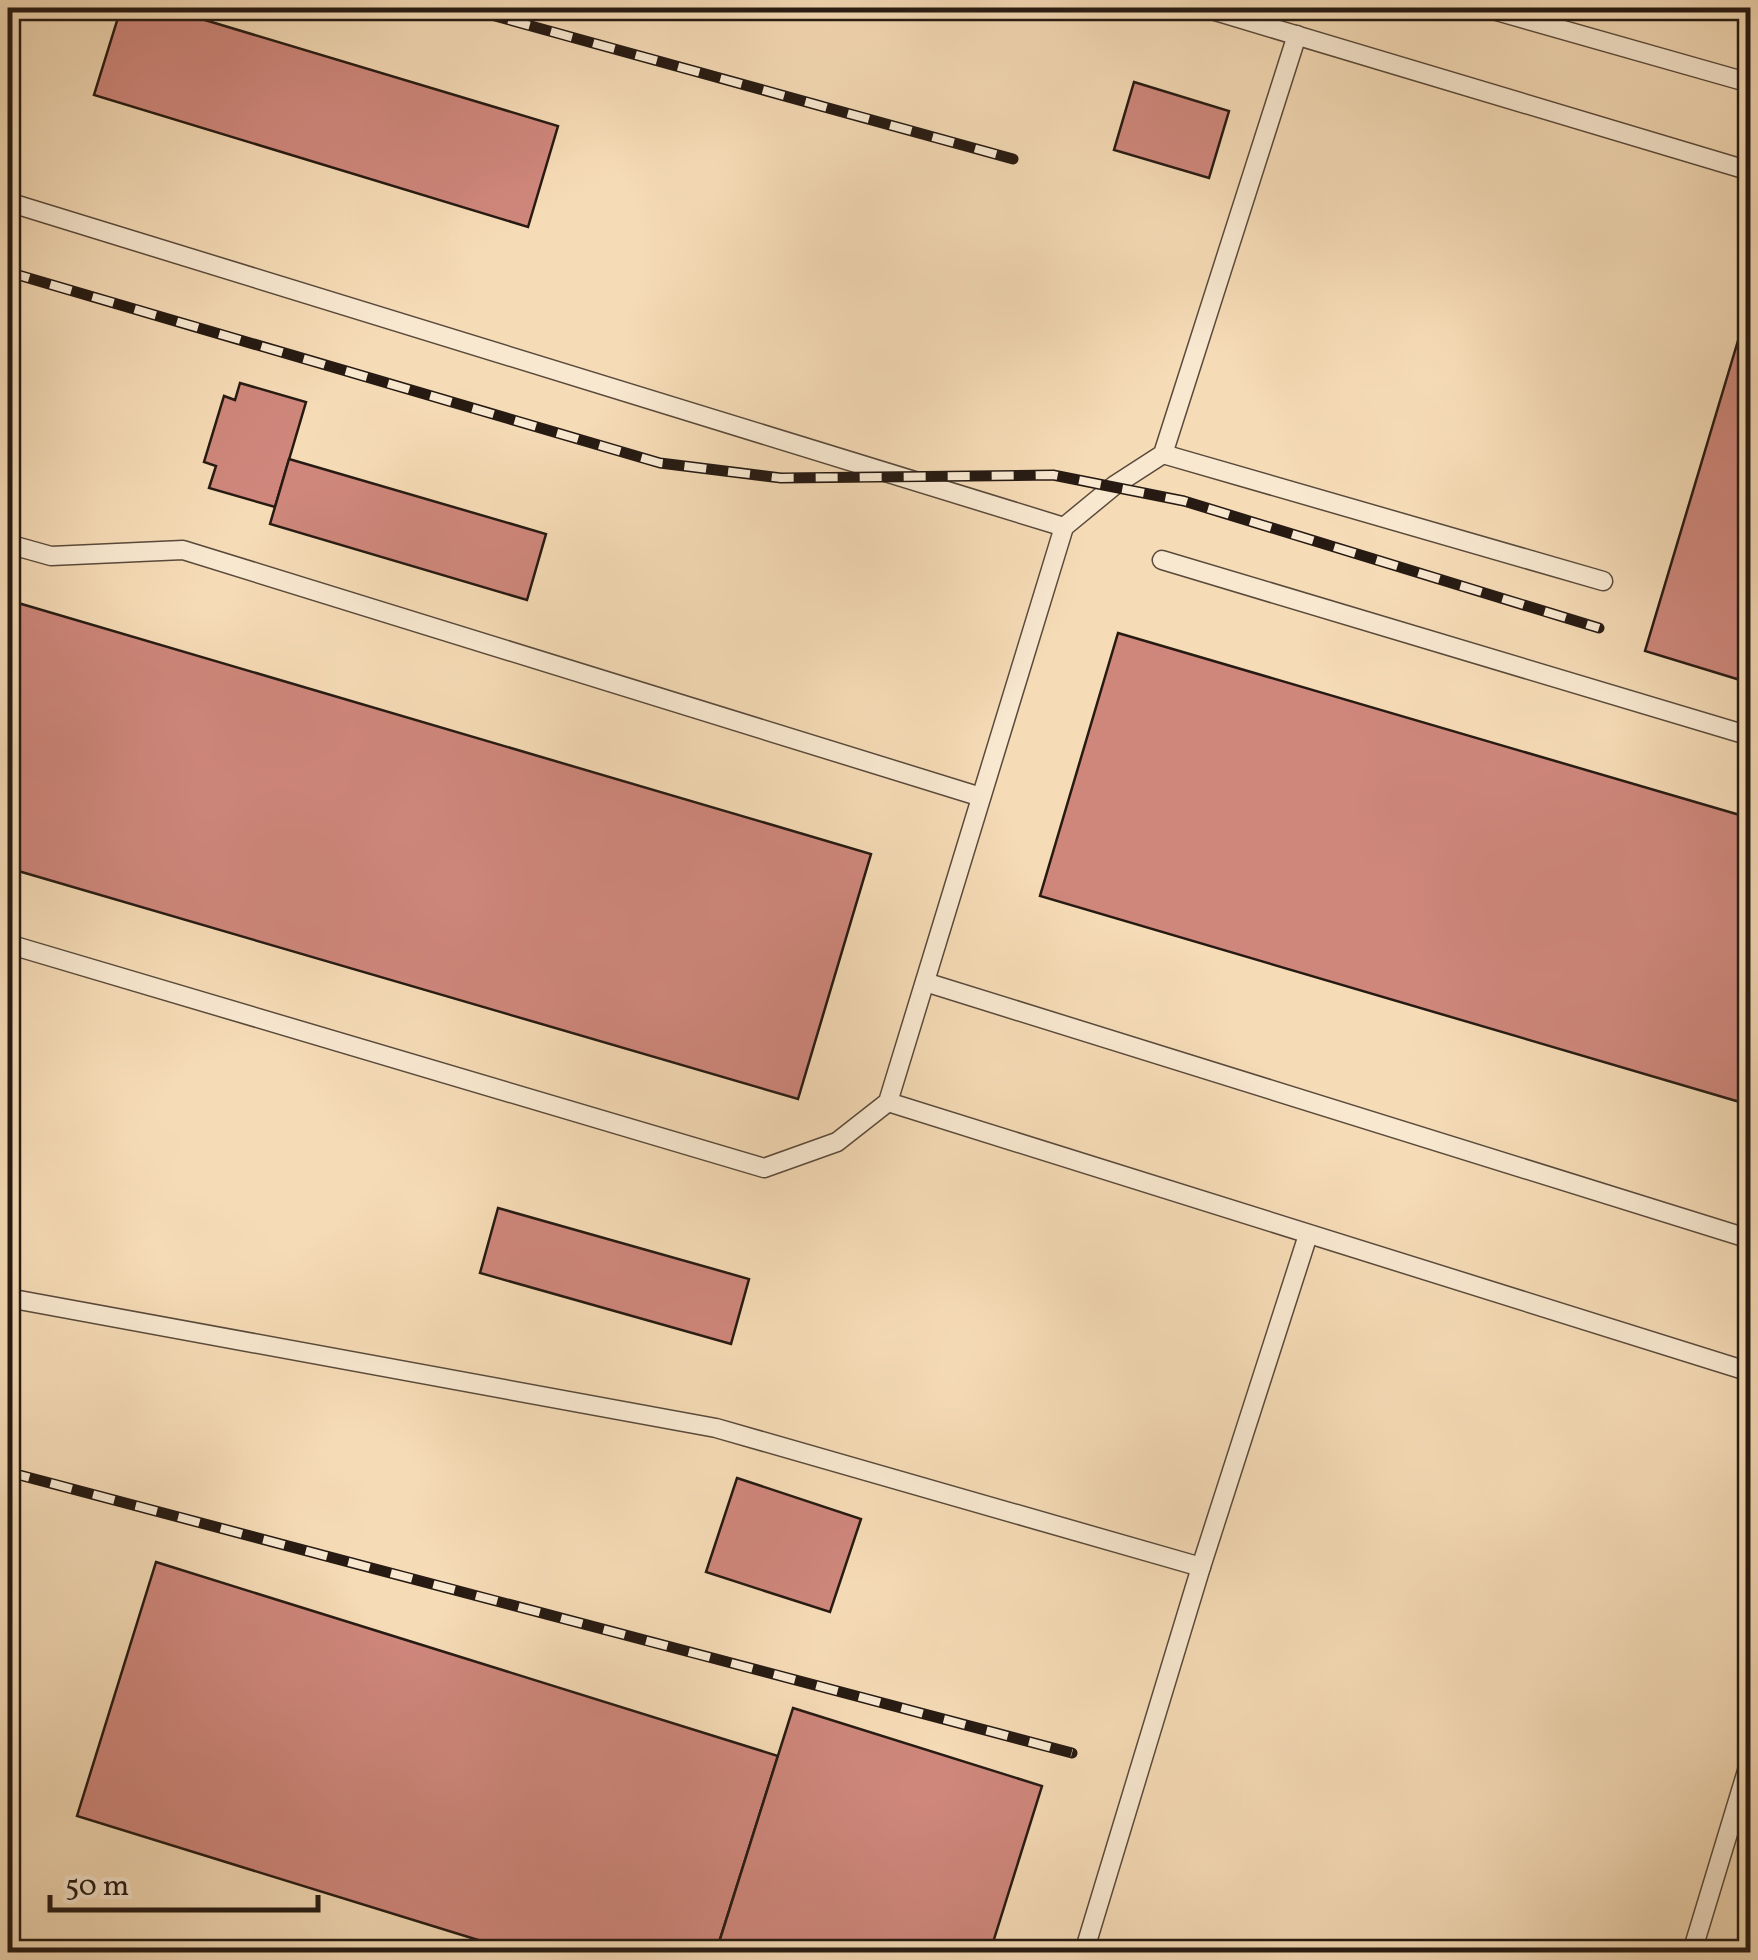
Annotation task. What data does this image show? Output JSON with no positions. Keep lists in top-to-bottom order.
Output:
{
  "scale_bar": "50 m"
}
